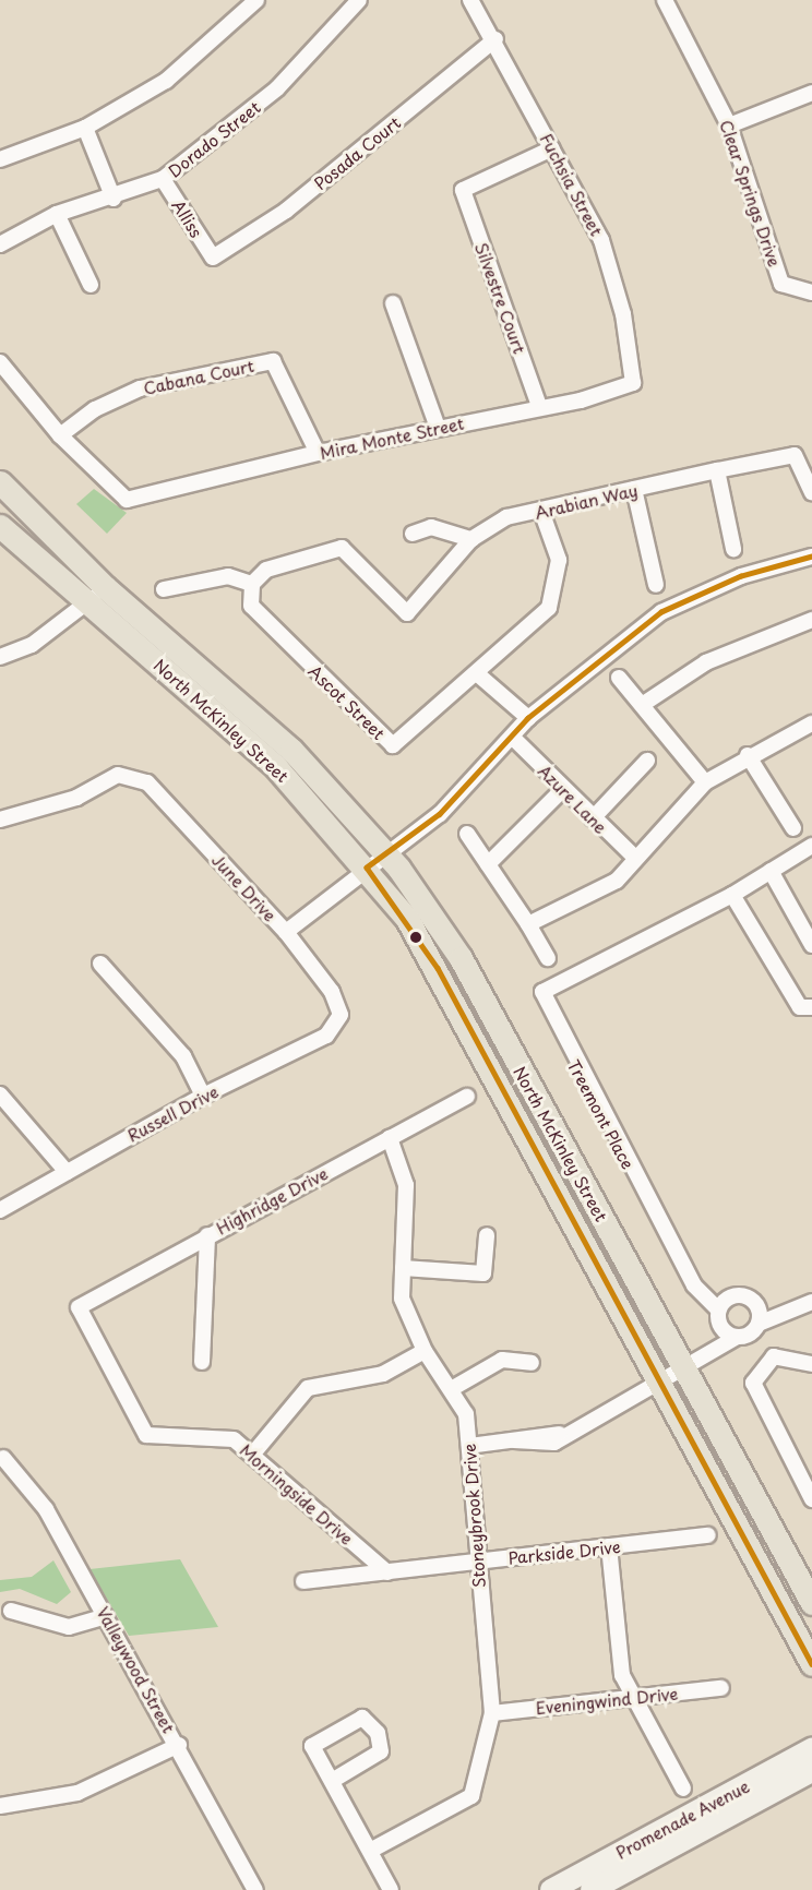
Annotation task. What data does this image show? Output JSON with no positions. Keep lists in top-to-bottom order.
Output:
{
  "streets": {
    "main road": ["North McKinley Street", "Promenade Avenue"],
    "street": [
      "Dorado Street",
      "Posada Court",
      "Fuchsia Street",
      "Clear Springs Drive",
      "Alliss",
      "Silvestre Court",
      "Cabana Court",
      "Mira Monte Street",
      "Arabian Way",
      "Ascot Street",
      "Azure Lane",
      "June Drive",
      "Russell Drive",
      "Treemont Place",
      "Highridge Drive",
      "Morningside Drive",
      "Stoneybrook Drive",
      "Parkside Drive",
      "Valleywood Street",
      "Eveningwind Drive"
    ]
  },
  "crossings": [
    ["Dorado Street", "Alliss"],
    ["Posada Court", "Fuchsia Street"],
    ["Posada Court", "Alliss"],
    ["Fuchsia Street", "Silvestre Court"],
    ["Fuchsia Street", "Mira Monte Street"],
    ["Silvestre Court", "Mira Monte Street"],
    ["Cabana Court", "Mira Monte Street"],
    ["Arabian Way", "Ascot Street"],
    ["June Drive", "Russell Drive"],
    ["Highridge Drive", "Morningside Drive"],
    ["Highridge Drive", "Stoneybrook Drive"],
    ["Morningside Drive", "Parkside Drive"],
    ["Stoneybrook Drive", "Parkside Drive"],
    ["Stoneybrook Drive", "Eveningwind Drive"]
  ]
}
